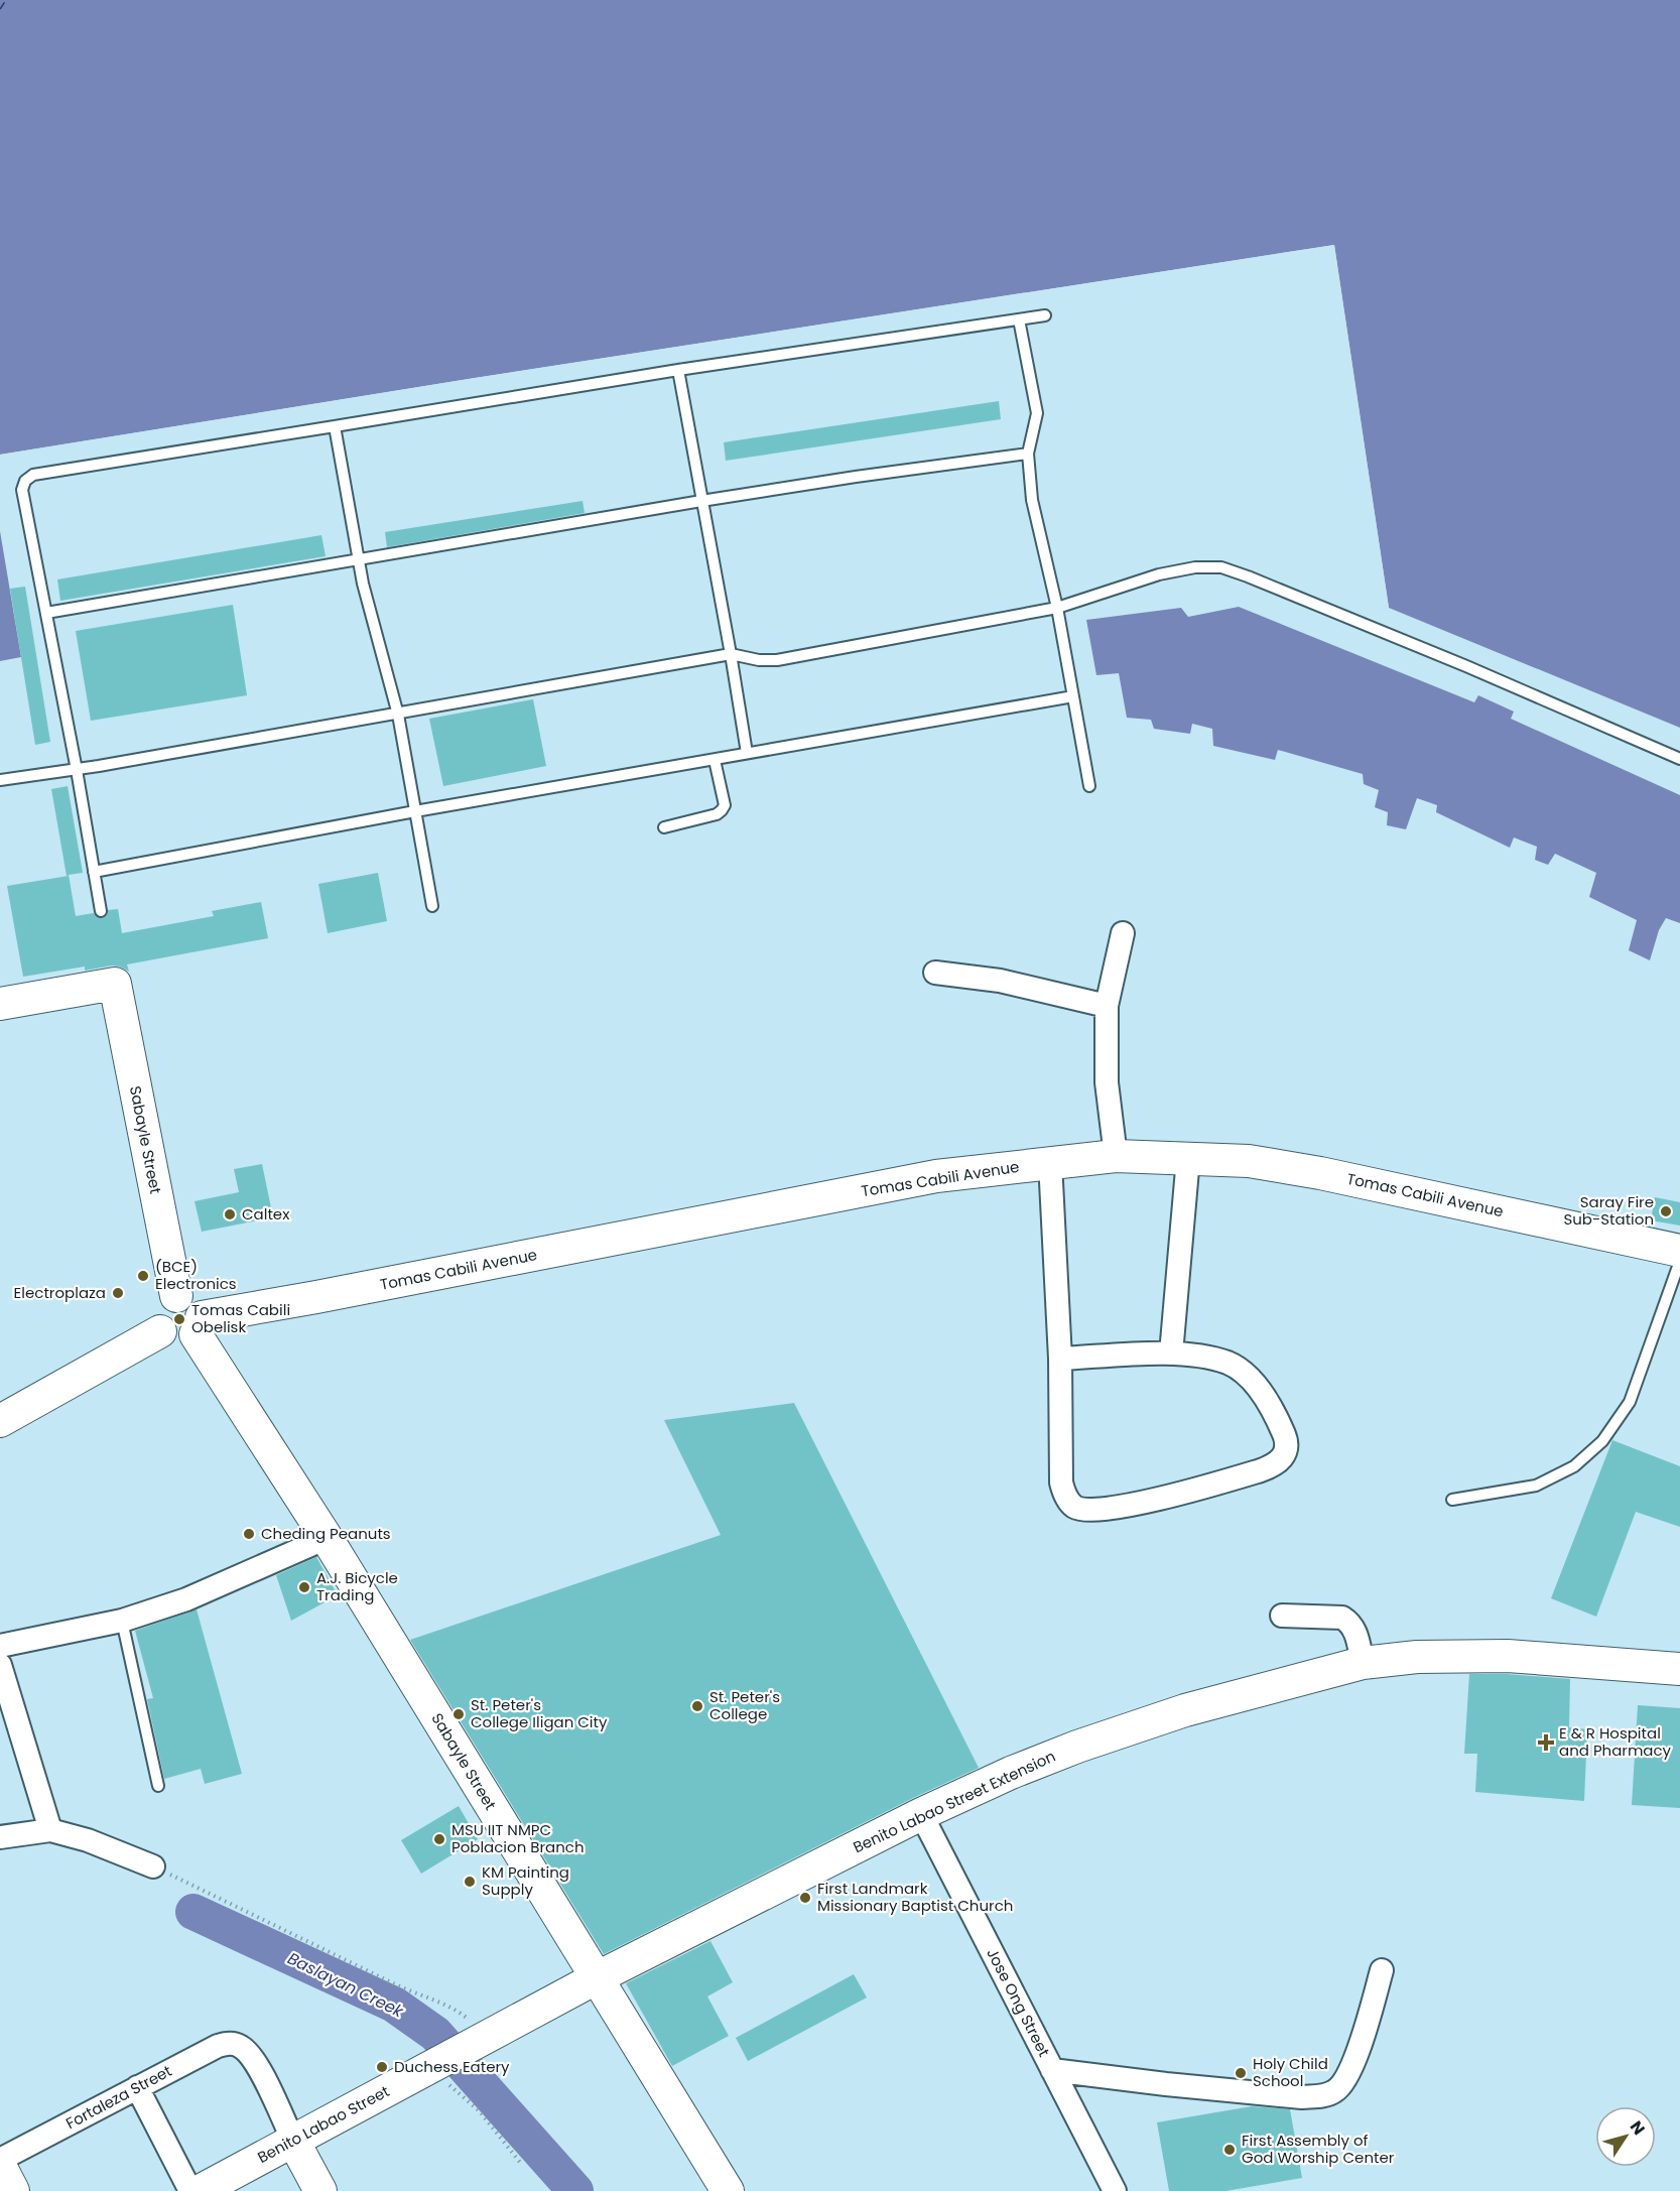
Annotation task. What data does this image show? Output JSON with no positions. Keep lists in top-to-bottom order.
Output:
{
  "streets": {
    "street": [
      "Sabayle Street",
      "Tomas Cabili Avenue",
      "Benito Labao Street Extension",
      "Jose Ong Street",
      "Fortaleza Street",
      "Benito Labao Street"
    ]
  },
  "crossings": [
    ["Sabayle Street", "Tomas Cabili Avenue"],
    ["Sabayle Street", "Benito Labao Street Extension"],
    ["Benito Labao Street Extension", "Jose Ong Street"],
    ["Benito Labao Street Extension", "Benito Labao Street"],
    ["Fortaleza Street", "Benito Labao Street"]
  ],
  "water": ["Baslayan Creek"],
  "places": {
    "other": [
      "Saray Fire Sub-Station",
      "Caltex",
      "(BCE) Electronics",
      "Electroplaza",
      "Tomas Cabili Obelisk",
      "Cheding Peanuts",
      "A.J. Bicycle Trading",
      "St. Peter's College",
      "St. Peter's College Iligan City",
      "MSU IIT NMPC Poblacion Branch",
      "KM Painting Supply",
      "First Landmark Missionary Baptist Church",
      "Duchess Eatery",
      "Holy Child School",
      "First Assembly of God Worship Center"
    ],
    "health": ["E & R Hospital and Pharmacy"]
  },
  "north": "top right"
}
